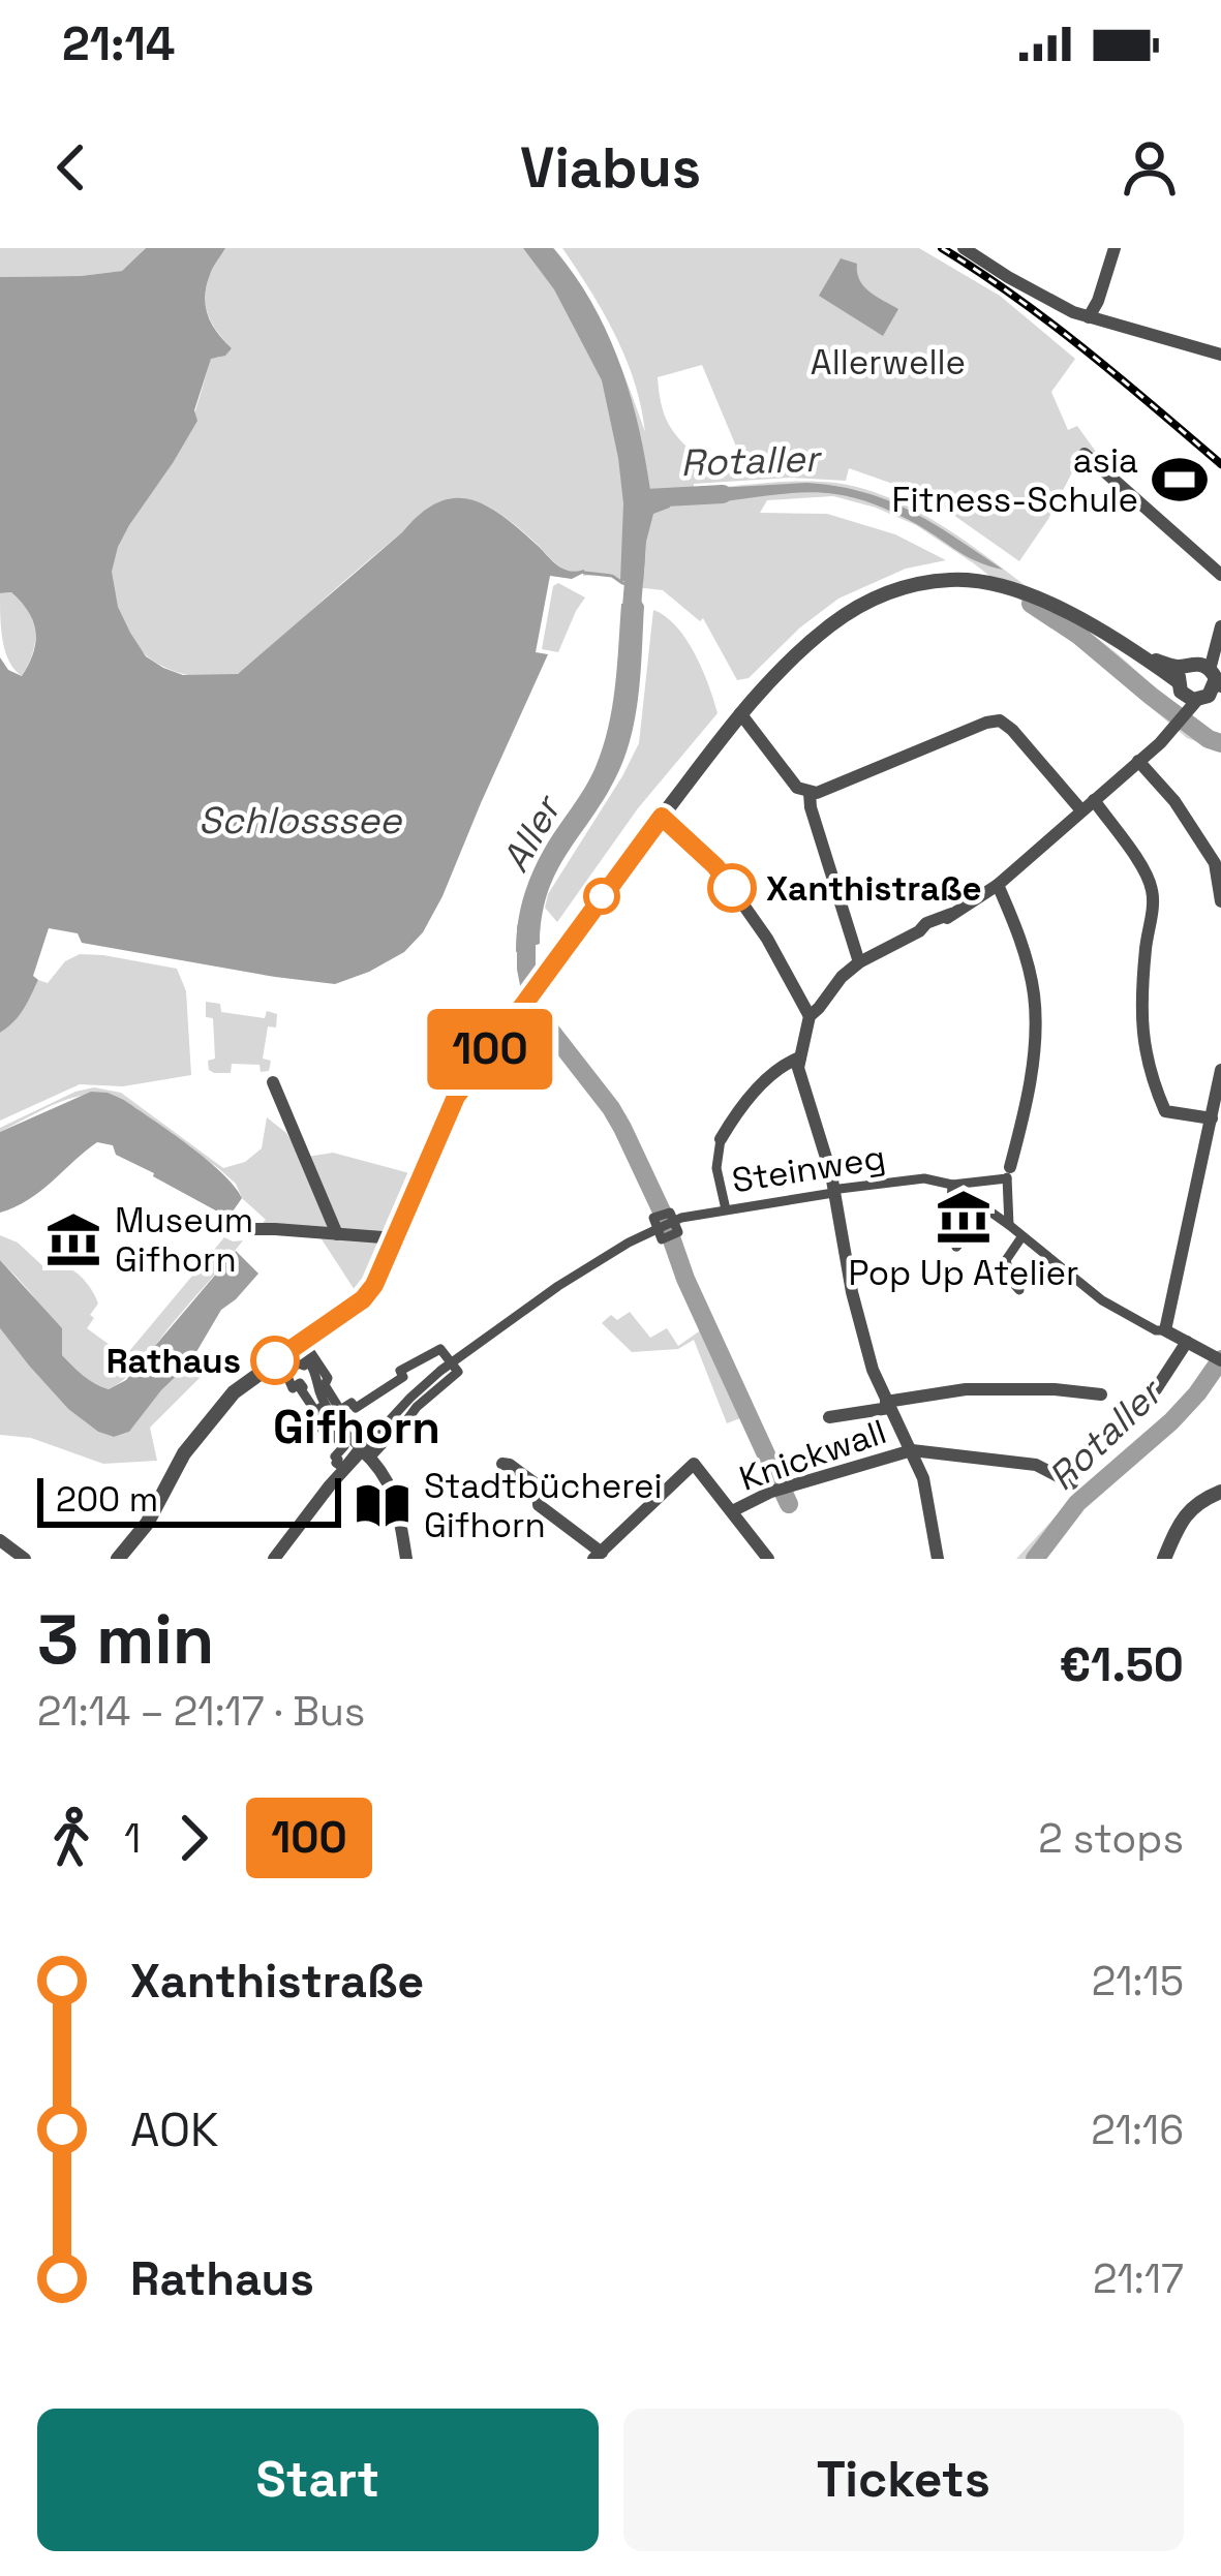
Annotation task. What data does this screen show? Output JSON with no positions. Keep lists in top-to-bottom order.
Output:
{
  "streets": {
    "street": ["Steinweg", "Knickwall"]
  },
  "districts": ["Gifhorn"],
  "water": ["Rotaller", "Schlosssee", "Aller"],
  "parks": ["Allerwelle"],
  "places": {
    "sports": ["asia Fitness-Schule"],
    "other": ["Xanthistraße", "Rathaus"],
    "museum": ["Pop Up Atelier", "Museum Gifhorn"],
    "library": ["Stadtbücherei Gifhorn"]
  },
  "lines": ["bus line 100"],
  "scale_bar": "200 m",
  "page": {
    "status": "21:14",
    "header": "Viabus",
    "on_map": "100",
    "scale": "200 m",
    "heading": ["3 min", "21:14 – 21:17 · Bus", "€1.50"],
    "legs": ["1", "100", "2 stops"],
    "list": [
      {
        "name": "Xanthistraße",
        "value": "21:15"
      },
      {
        "name": "AOK",
        "value": "21:16"
      },
      {
        "name": "Rathaus",
        "value": "21:17"
      }
    ],
    "buttons": ["Start", "Tickets"]
  }
}
